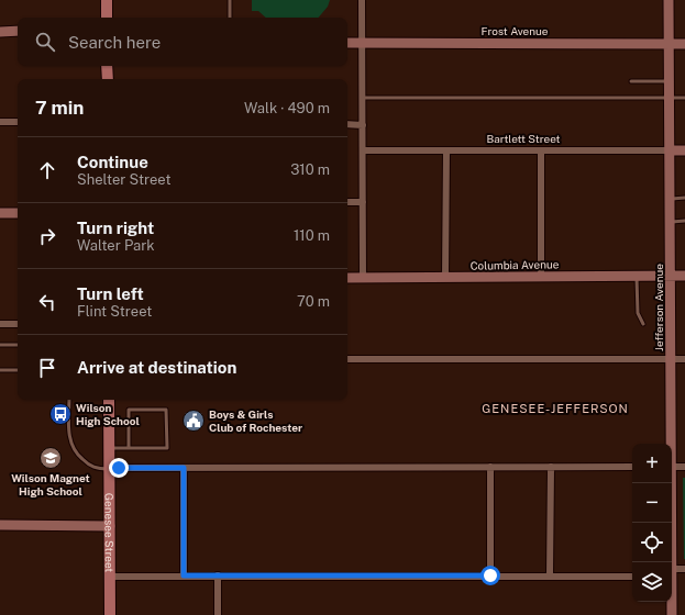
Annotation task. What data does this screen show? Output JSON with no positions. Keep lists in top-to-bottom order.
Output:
{
  "streets": {
    "main road": ["Genesee Street"],
    "street": [
      "Frost Avenue",
      "Bartlett Street",
      "Columbia Avenue",
      "Jefferson Avenue"
    ]
  },
  "crossings": [
    ["Frost Avenue", "Jefferson Avenue"],
    ["Bartlett Street", "Jefferson Avenue"],
    ["Columbia Avenue", "Jefferson Avenue"]
  ],
  "districts": ["GENESEE-JEFFERSON"],
  "places": {
    "bus stop": ["Wilson High School"],
    "public building": ["Boys & Girls Club of Rochester"],
    "school or university": ["Wilson Magnet High School"]
  },
  "page": {
    "search": "Search here",
    "heading": ["7 min", "Walk · 490 m"],
    "list": [
      ["Continue", "Shelter Street", "310 m"],
      ["Turn right", "Walter Park", "110 m"],
      ["Turn left", "Flint Street", "70 m"],
      "Arrive at destination"
    ],
    "map_buttons": ["+", "−"]
  }
}
